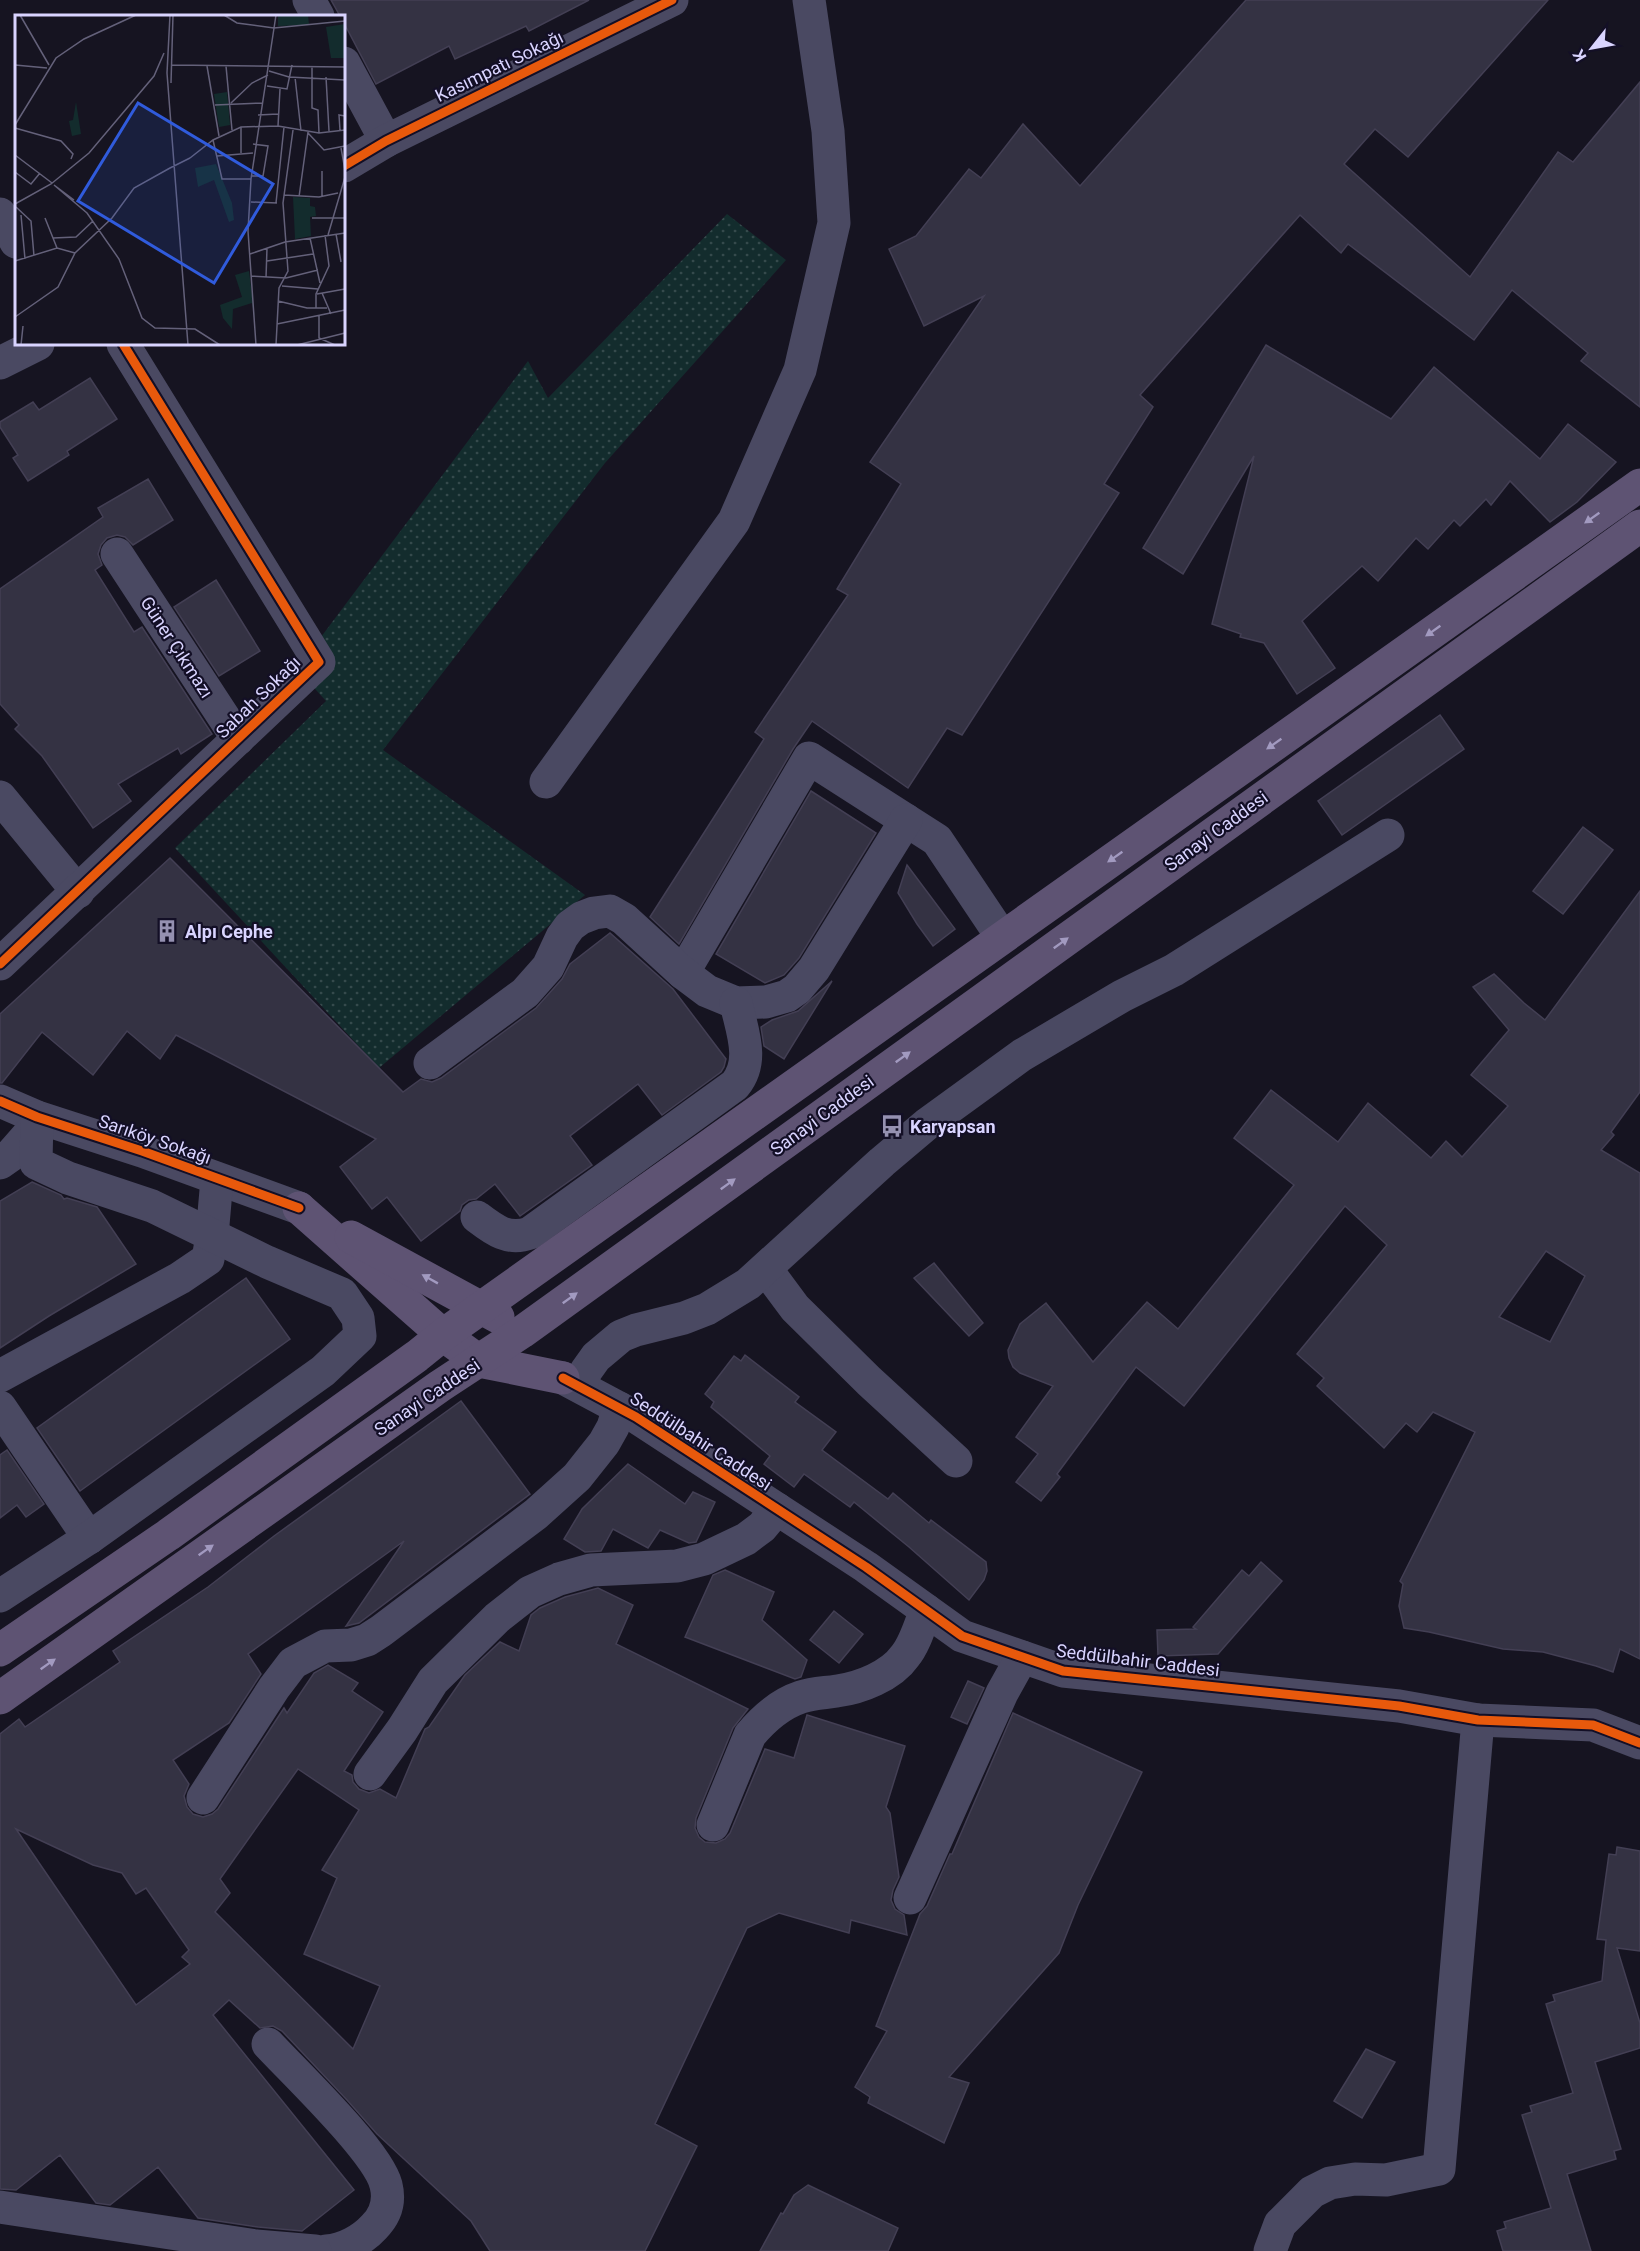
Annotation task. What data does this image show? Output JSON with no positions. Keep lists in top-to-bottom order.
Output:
{
  "streets": {
    "main road": ["Sanayi Caddesi"],
    "street": [
      "Kasımpatı Sokağı",
      "Güner Çıkmazı",
      "Sabah Sokağı",
      "Sarıköy Sokağı",
      "Seddülbahir Caddesi"
    ]
  },
  "crossings": [
    ["Güner Çıkmazı", "Sabah Sokağı"]
  ],
  "places": {
    "building": ["Alpı Cephe"],
    "bus stop": ["Karyapsan"]
  },
  "north": "bottom left"
}
